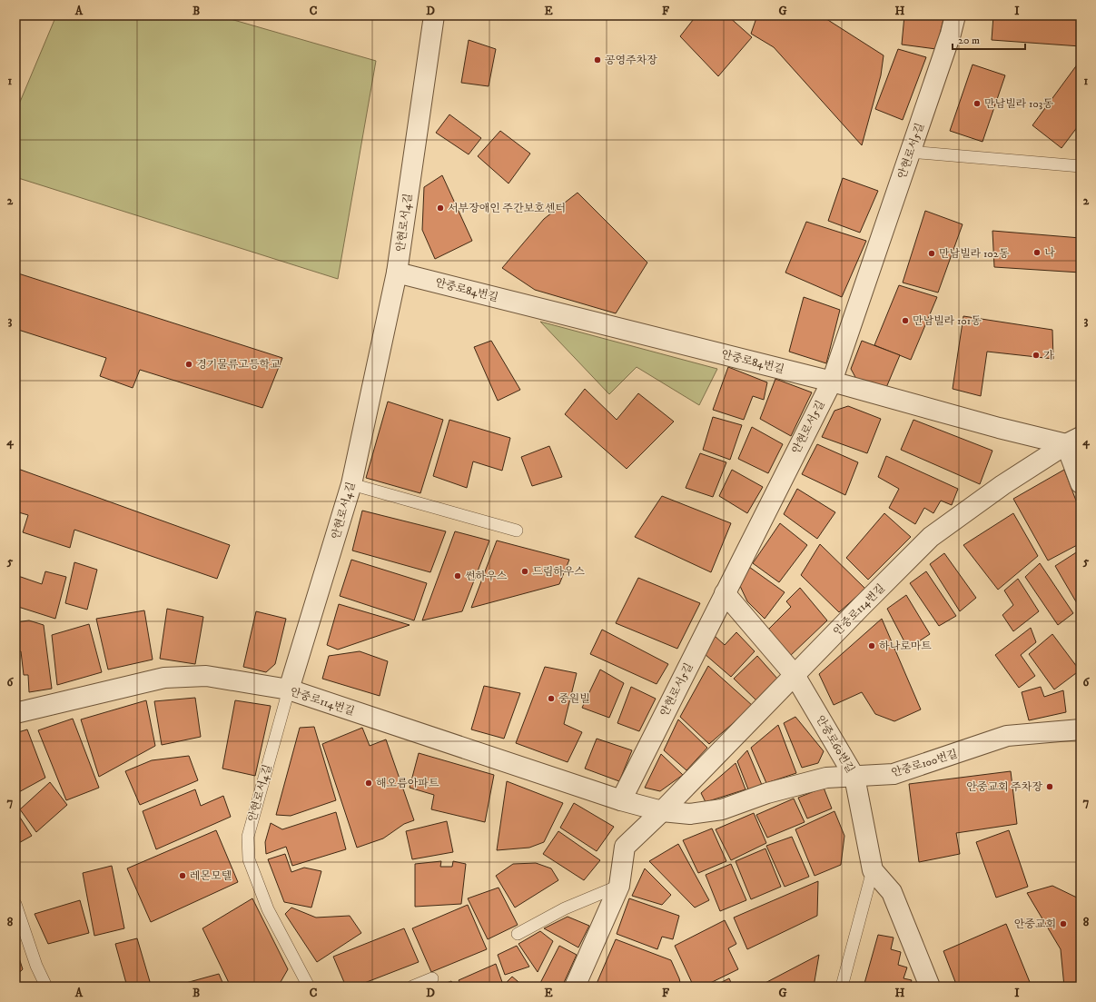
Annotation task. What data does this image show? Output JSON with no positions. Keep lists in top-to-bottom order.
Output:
{
  "streets": {
    "street": [
      "안현로서5길",
      "안현로서4길",
      "안중로84번길",
      "안중로114번길",
      "안중로60번길",
      "안중로100번길"
    ]
  },
  "crossings": [
    ["안현로서5길", "안중로84번길"],
    ["안현로서5길", "안중로114번길"],
    ["안현로서5길", "안중로60번길"],
    ["안현로서4길", "안중로84번길"],
    ["안현로서4길", "안중로114번길"],
    ["안중로84번길", "안중로114번길"],
    ["안중로114번길", "안중로60번길"],
    ["안중로114번길", "안중로100번길"],
    ["안중로60번길", "안중로100번길"]
  ],
  "places": [
    "공영주차장",
    "만남빌라 103동",
    "서부장애인 주간보호센터",
    "나",
    "만남빌라 102동",
    "만남빌라 101동",
    "가",
    "경기물류고등학교",
    "드림하우스",
    "썬하우스",
    "하나로마트",
    "중원빌",
    "해오름아파트",
    "안중교회 주차장",
    "레몬모텔",
    "안중교회"
  ],
  "scale_bar": "20 m",
  "grid": {
    "columns": [
      "A",
      "B",
      "C",
      "D",
      "E",
      "F",
      "G",
      "H",
      "I"
    ],
    "rows": [
      "1",
      "2",
      "3",
      "4",
      "5",
      "6",
      "7",
      "8"
    ]
  }
}
